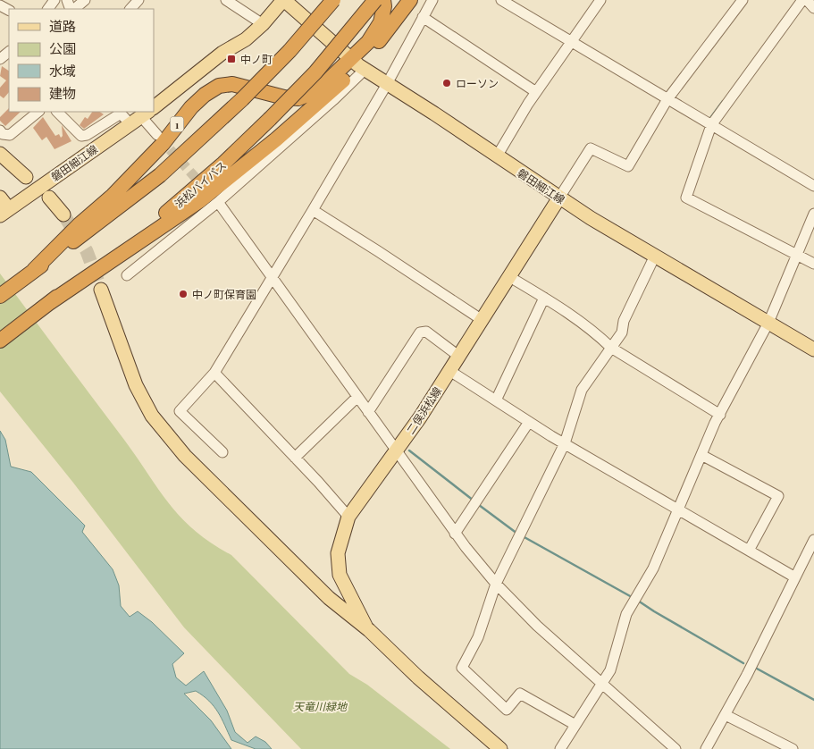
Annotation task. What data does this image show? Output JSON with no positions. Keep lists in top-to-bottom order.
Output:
{
  "streets": {
    "highway": ["1", "浜松バイパス"],
    "main road": ["磐田細江線", "二俣浜松線"]
  },
  "crossings": [
    ["1", "磐田細江線"],
    ["1", "浜松バイパス"],
    ["磐田細江線", "二俣浜松線"]
  ],
  "parks": ["天竜川緑地"],
  "places": {
    "transit": ["中ノ町"],
    "other": ["ローソン", "中ノ町保育園"]
  },
  "legend": [
    "道路",
    "公園",
    "水域",
    "建物"
  ]
}
